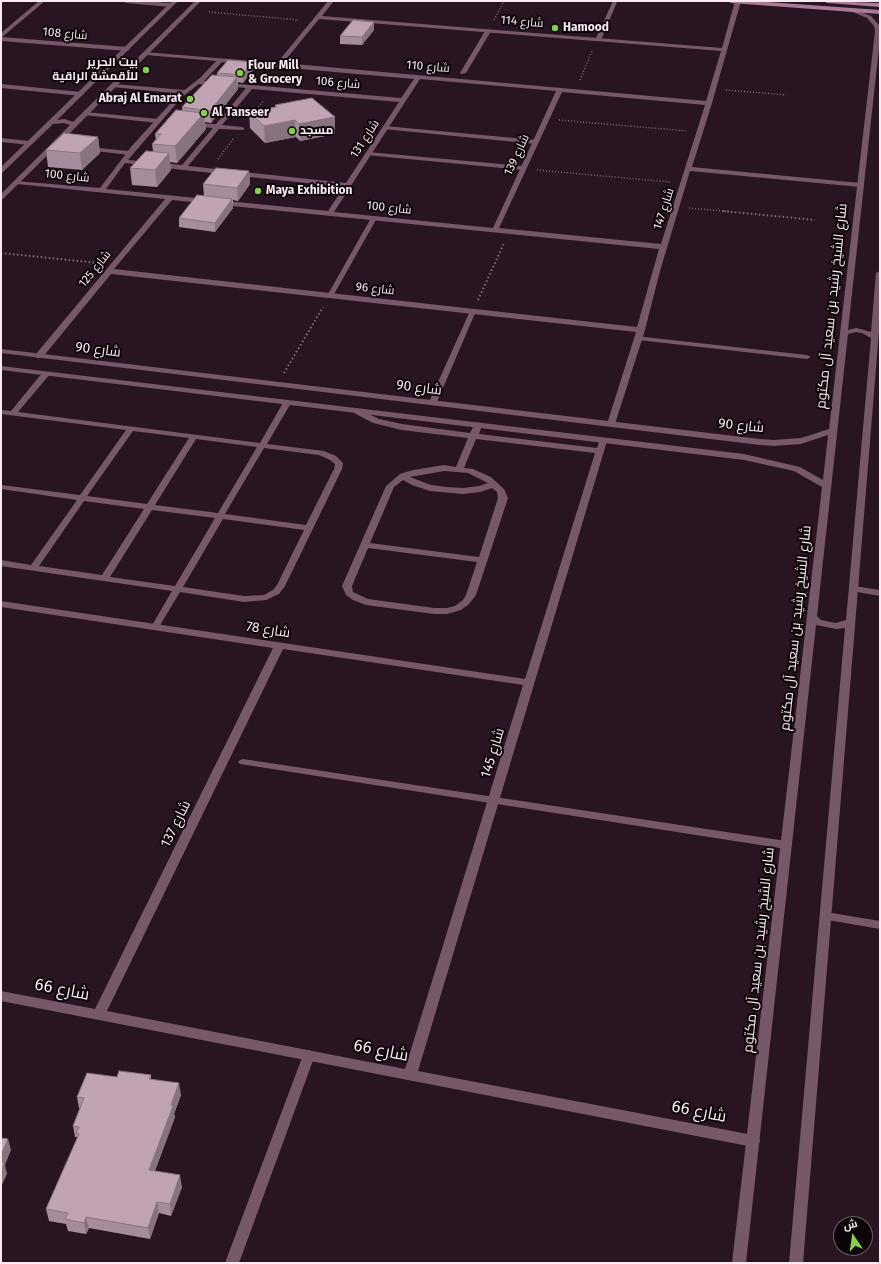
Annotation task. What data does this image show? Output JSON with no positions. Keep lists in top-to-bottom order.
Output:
{
  "streets": {
    "street": [
      "شارع 114",
      "شارع 110",
      "شارع 106",
      "شارع 131",
      "شارع 139",
      "شارع 100",
      "شارع 147",
      "شارع 125",
      "شارع 96",
      "شارع الشيخ رشيد بن سعيد آل مكتوم",
      "شارع 90",
      "شارع 78",
      "شارع 145",
      "شارع 137",
      "شارع 66"
    ],
    "lane": ["شارع 108"]
  },
  "crossings": [
    ["شارع 114", "شارع 147"],
    ["شارع 110", "شارع 131"],
    ["شارع 110", "شارع 139"],
    ["شارع 110", "شارع 147"],
    ["شارع 106", "شارع 131"],
    ["شارع 131", "شارع 100"],
    ["شارع 139", "شارع 100"],
    ["شارع 100", "شارع 147"],
    ["شارع 100", "شارع 125"],
    ["شارع 147", "شارع 96"],
    ["شارع 147", "شارع 90"],
    ["شارع 125", "شارع 96"],
    ["شارع 125", "شارع 90"],
    ["شارع الشيخ رشيد بن سعيد آل مكتوم", "شارع 90"],
    ["شارع الشيخ رشيد بن سعيد آل مكتوم", "شارع 66"],
    ["شارع 78", "شارع 145"],
    ["شارع 78", "شارع 137"],
    ["شارع 145", "شارع 66"],
    ["شارع 137", "شارع 66"]
  ],
  "places": [
    "Hamood",
    "بيت الحرير للأقمشة الراقية",
    "Flour Mill & Grocery",
    "Abraj Al Emarat",
    "Al Tanseer",
    "مسجد",
    "Maya Exhibition"
  ],
  "north": "top"
}
